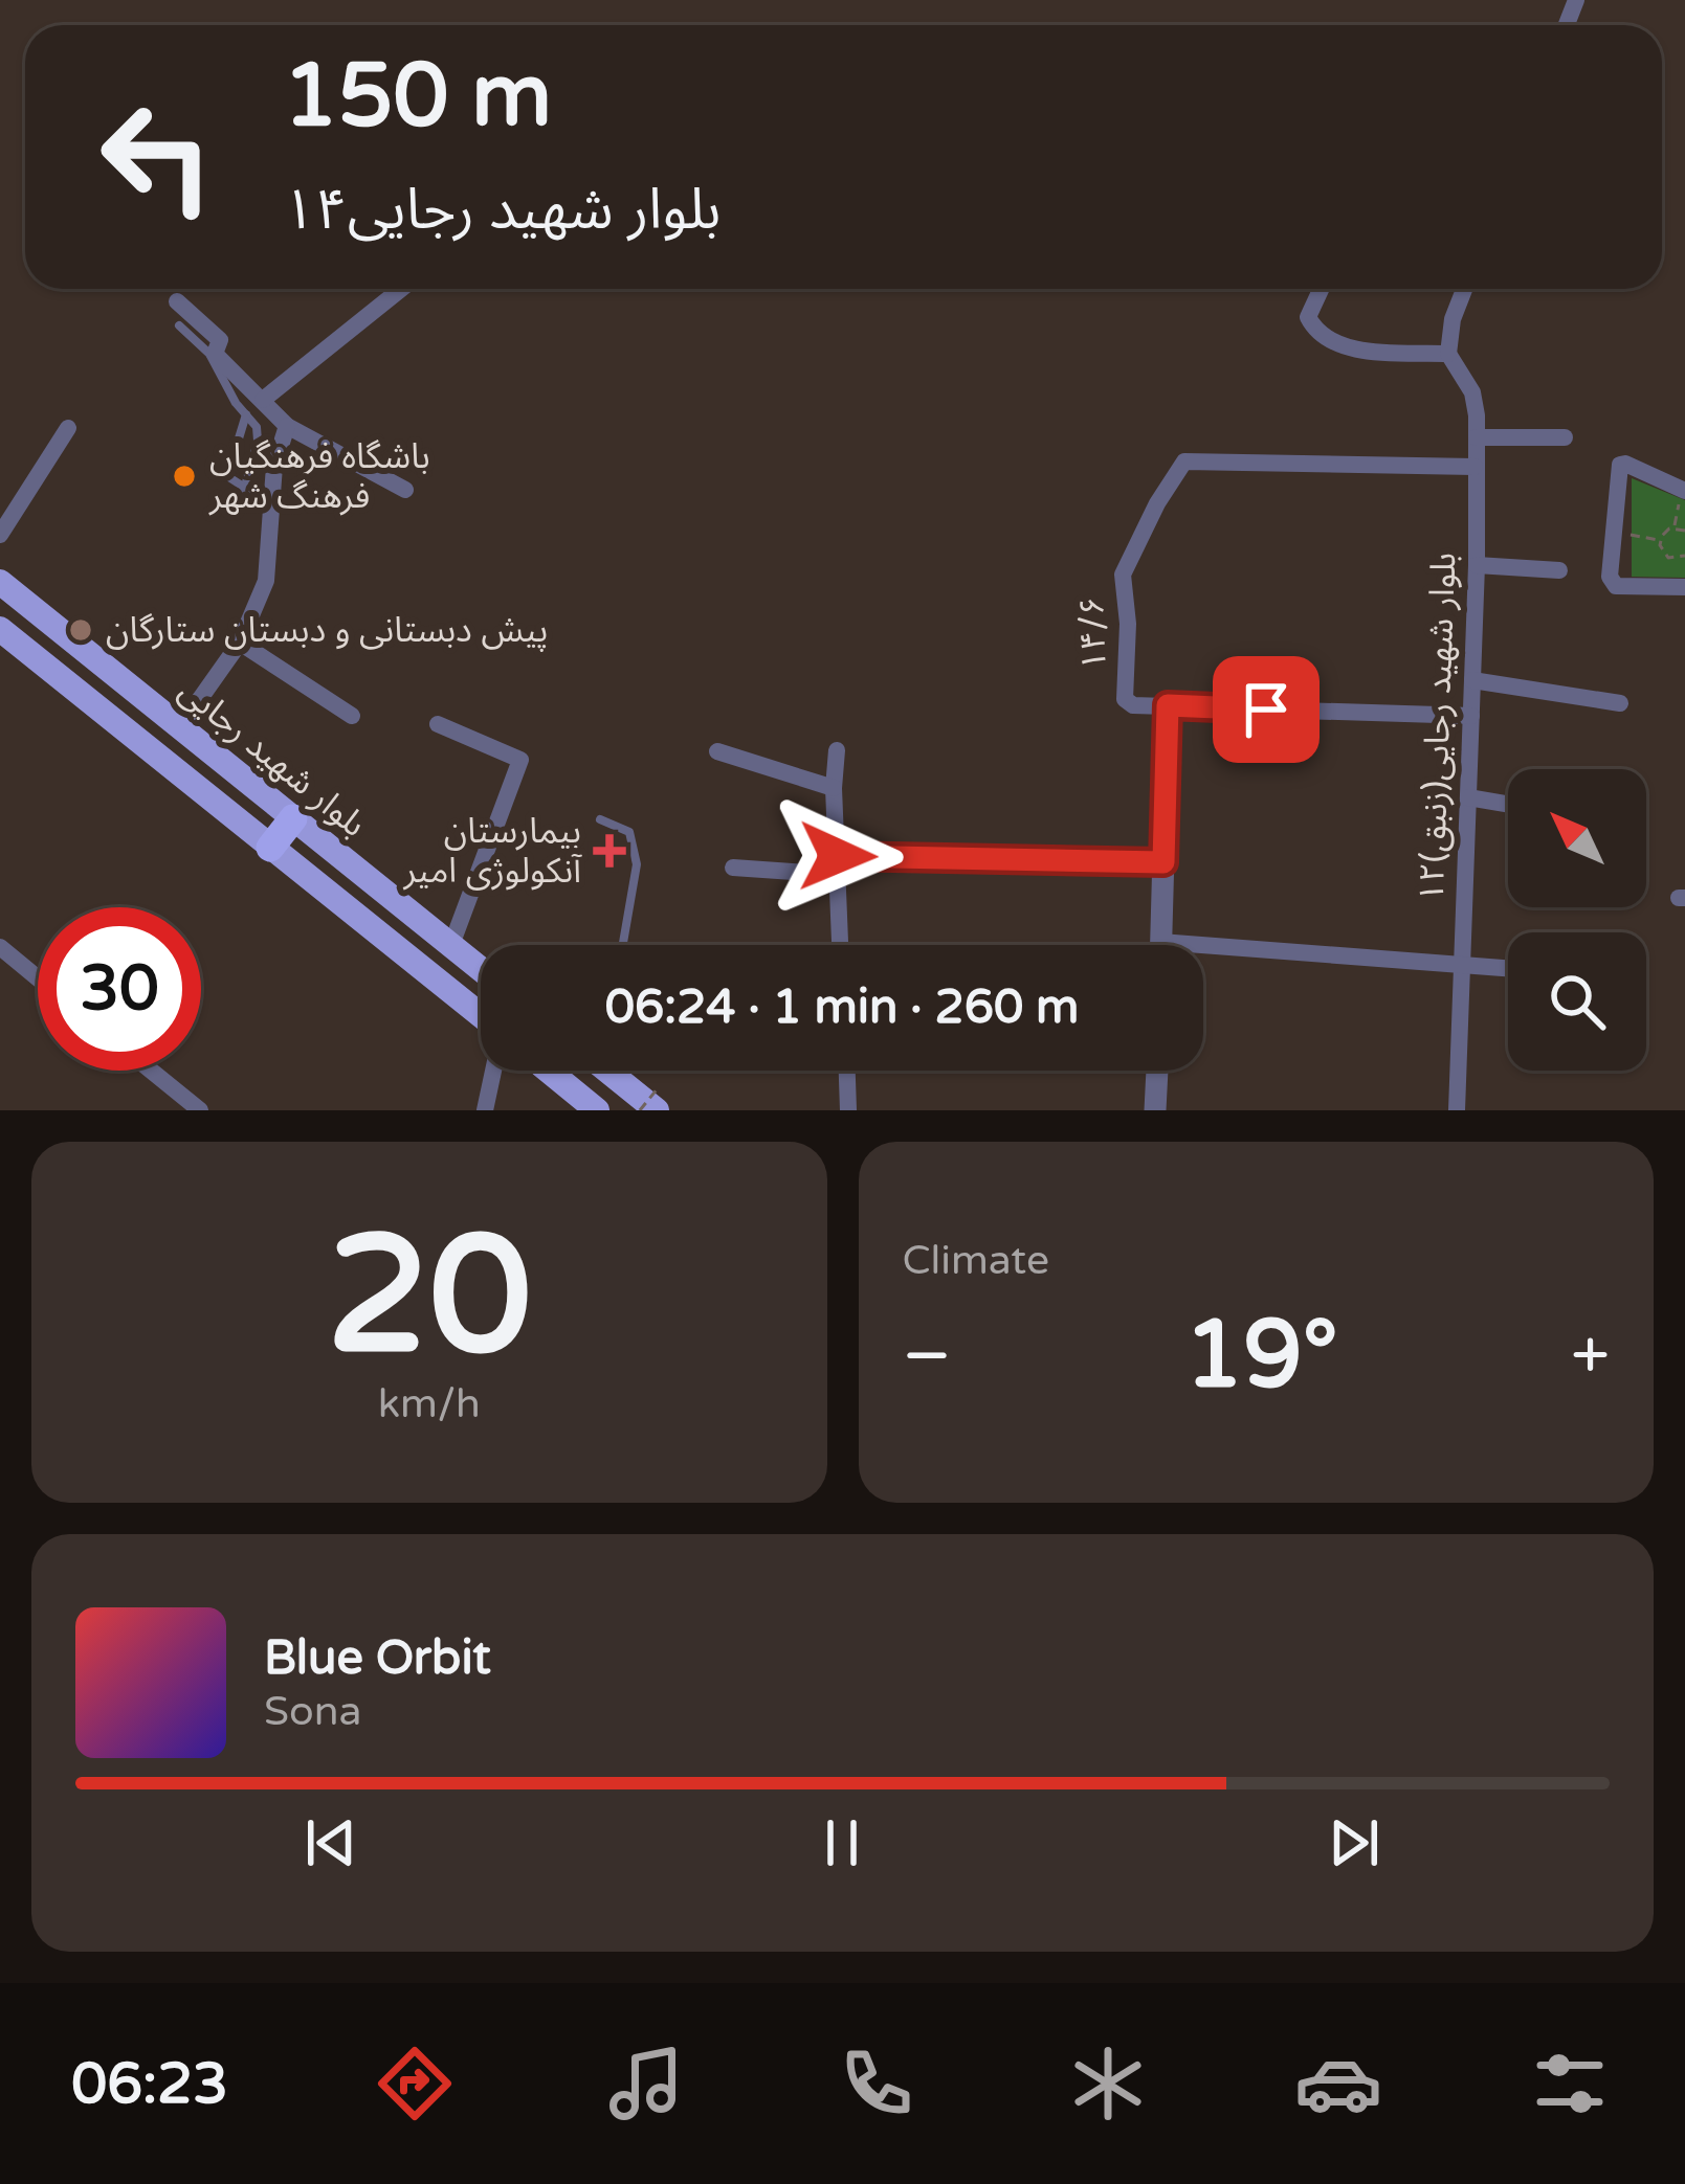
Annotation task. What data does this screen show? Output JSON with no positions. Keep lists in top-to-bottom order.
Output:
{
  "streets": {
    "main road": ["بلوار شهید رجایی"],
    "street": ["۱۴/۶", "۱۲بلوار شهید رجایی(زنبق)"]
  },
  "crossings": [
    ["۱۴/۶", "۱۲بلوار شهید رجایی(زنبق)"]
  ],
  "places": {
    "other": ["باشگاه فرهنگیان فرهنگ شهر", "پیش دبستانی و دبستان ستارگان"],
    "health": ["بیمارستان آنکولوژی امیر"]
  },
  "north": "top left",
  "page": {
    "turn": ["150 m", "بلوار شهید رجایی۱۴"],
    "limit": "30",
    "trip": "06:24 · 1 min · 260 m",
    "tile": [
      ["20", "km/h"],
      "Climate"
    ],
    "heat": ["−", "19°", "+"],
    "song": ["Blue Orbit", "Sona"],
    "tabs": "06:23"
  }
}
